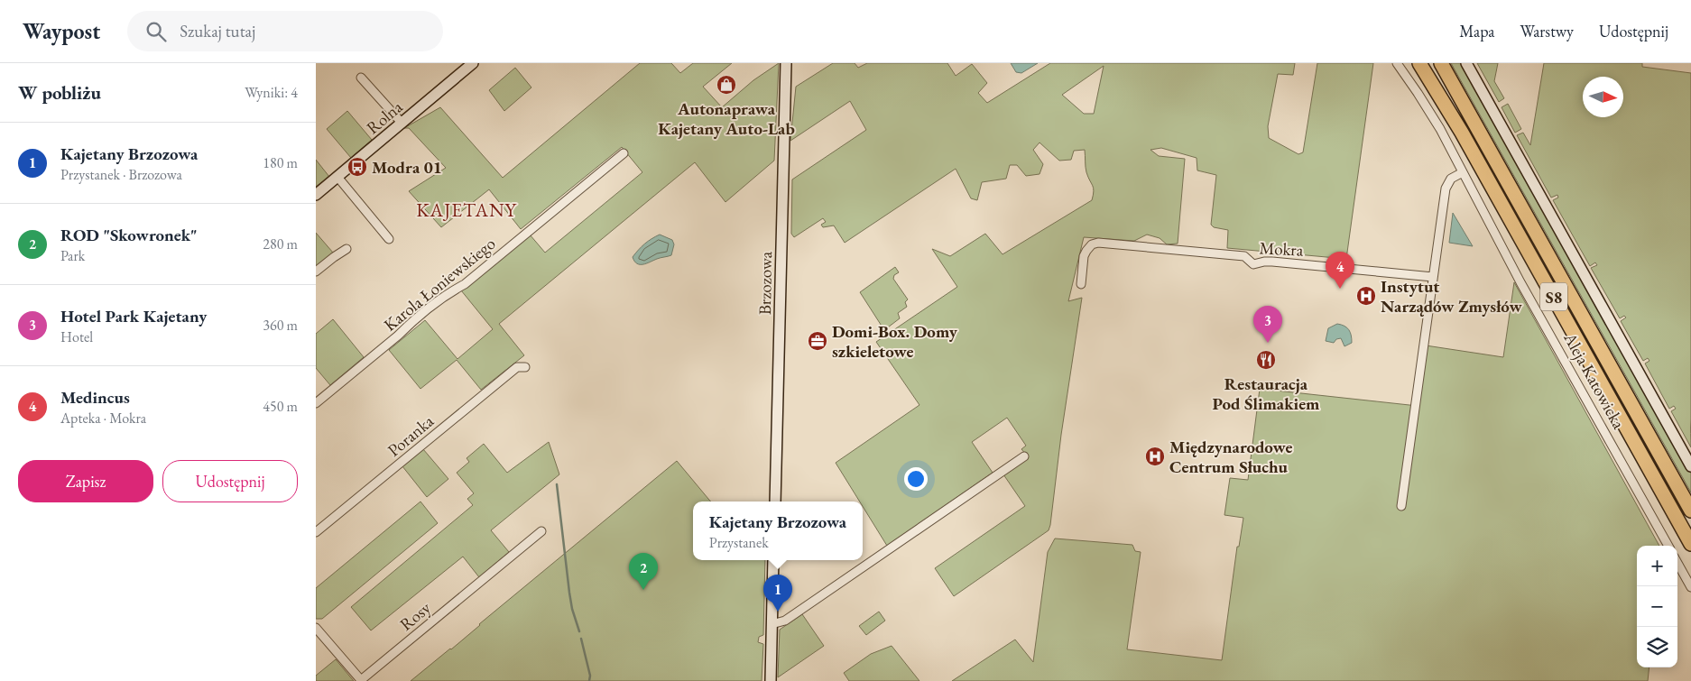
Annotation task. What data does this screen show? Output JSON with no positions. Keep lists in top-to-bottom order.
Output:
{
  "streets": {
    "highway": ["S8"],
    "street": [
      "Rolna",
      "Mokra",
      "Brzozowa",
      "Karola Łoniewskiego",
      "Aleja Katowicka",
      "Poranka",
      "Rosy"
    ]
  },
  "districts": ["KAJETANY"],
  "places": {
    "shop": ["Autonaprawa Kajetany Auto-Lab"],
    "bus stop": ["Modra 01"],
    "hospital": ["Instytut Narządów Zmysłów", "Międzynarodowe Centrum Słuchu"],
    "office": ["Domi-Box. Domy szkieletowe"],
    "restaurant": ["Restauracja Pod Ślimakiem"]
  },
  "north": "right",
  "page": {
    "header": "Waypost",
    "search": "Szukaj tutaj",
    "nav": ["Mapa", "Warstwy", "Udostępnij"],
    "heading": ["W pobliżu", "Wyniki: 4"],
    "list": [
      {
        "mark": "1",
        "name": "Kajetany Brzozowa",
        "note": "Przystanek · Brzozowa",
        "value": "180 m"
      },
      {
        "mark": "2",
        "name": "ROD \"Skowronek\"",
        "note": "Park",
        "value": "280 m"
      },
      {
        "mark": "3",
        "name": "Hotel Park Kajetany",
        "note": "Hotel",
        "value": "360 m"
      },
      {
        "mark": "4",
        "name": "Medincus",
        "note": "Apteka · Mokra",
        "value": "450 m"
      }
    ],
    "pins": [
      "4",
      "3",
      "2",
      "1"
    ],
    "buttons": ["Zapisz", "Udostępnij"],
    "popup": ["Kajetany Brzozowa", "Przystanek"],
    "map_buttons": ["+", "−"]
  }
}
